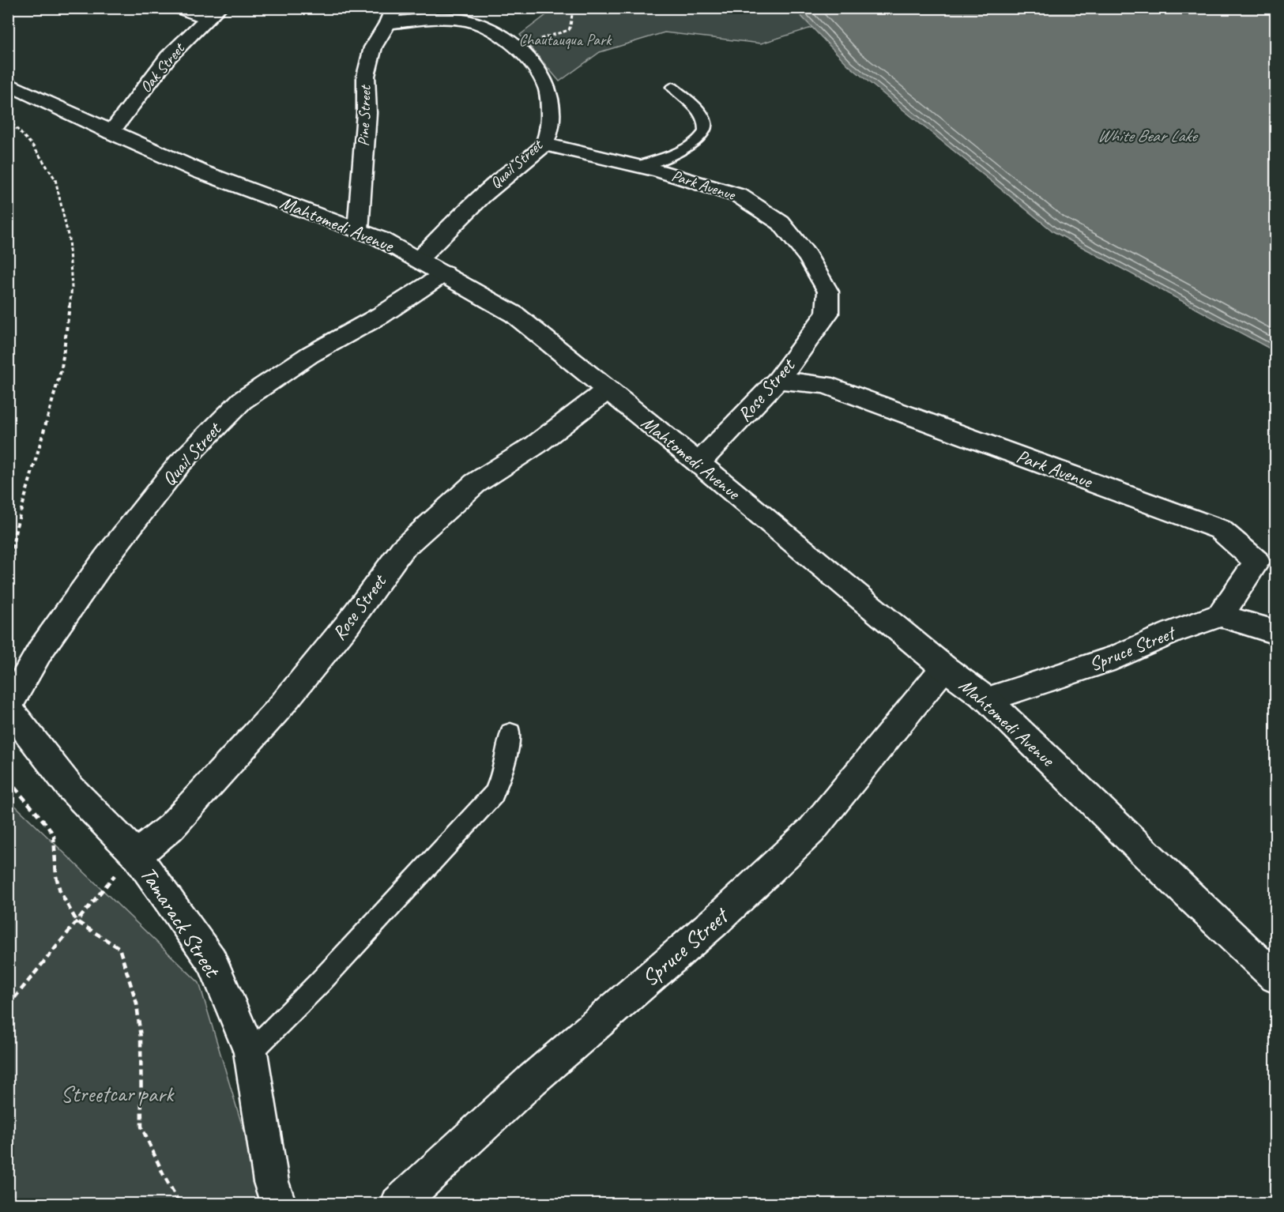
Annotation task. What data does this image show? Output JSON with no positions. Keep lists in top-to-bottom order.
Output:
{
  "streets": {
    "street": [
      "Oak Street",
      "Pine Street",
      "Quail Street",
      "Park Avenue",
      "Mahtomedi Avenue",
      "Rose Street",
      "Spruce Street",
      "Tamarack Street"
    ]
  },
  "crossings": [
    ["Oak Street", "Mahtomedi Avenue"],
    ["Pine Street", "Quail Street"],
    ["Pine Street", "Mahtomedi Avenue"],
    ["Quail Street", "Park Avenue"],
    ["Quail Street", "Mahtomedi Avenue"],
    ["Quail Street", "Tamarack Street"],
    ["Park Avenue", "Rose Street"],
    ["Park Avenue", "Spruce Street"],
    ["Mahtomedi Avenue", "Rose Street"],
    ["Mahtomedi Avenue", "Spruce Street"],
    ["Rose Street", "Tamarack Street"]
  ],
  "water": ["White Bear Lake"],
  "parks": ["Chautauqua Park", "Streetcar park"]
}
